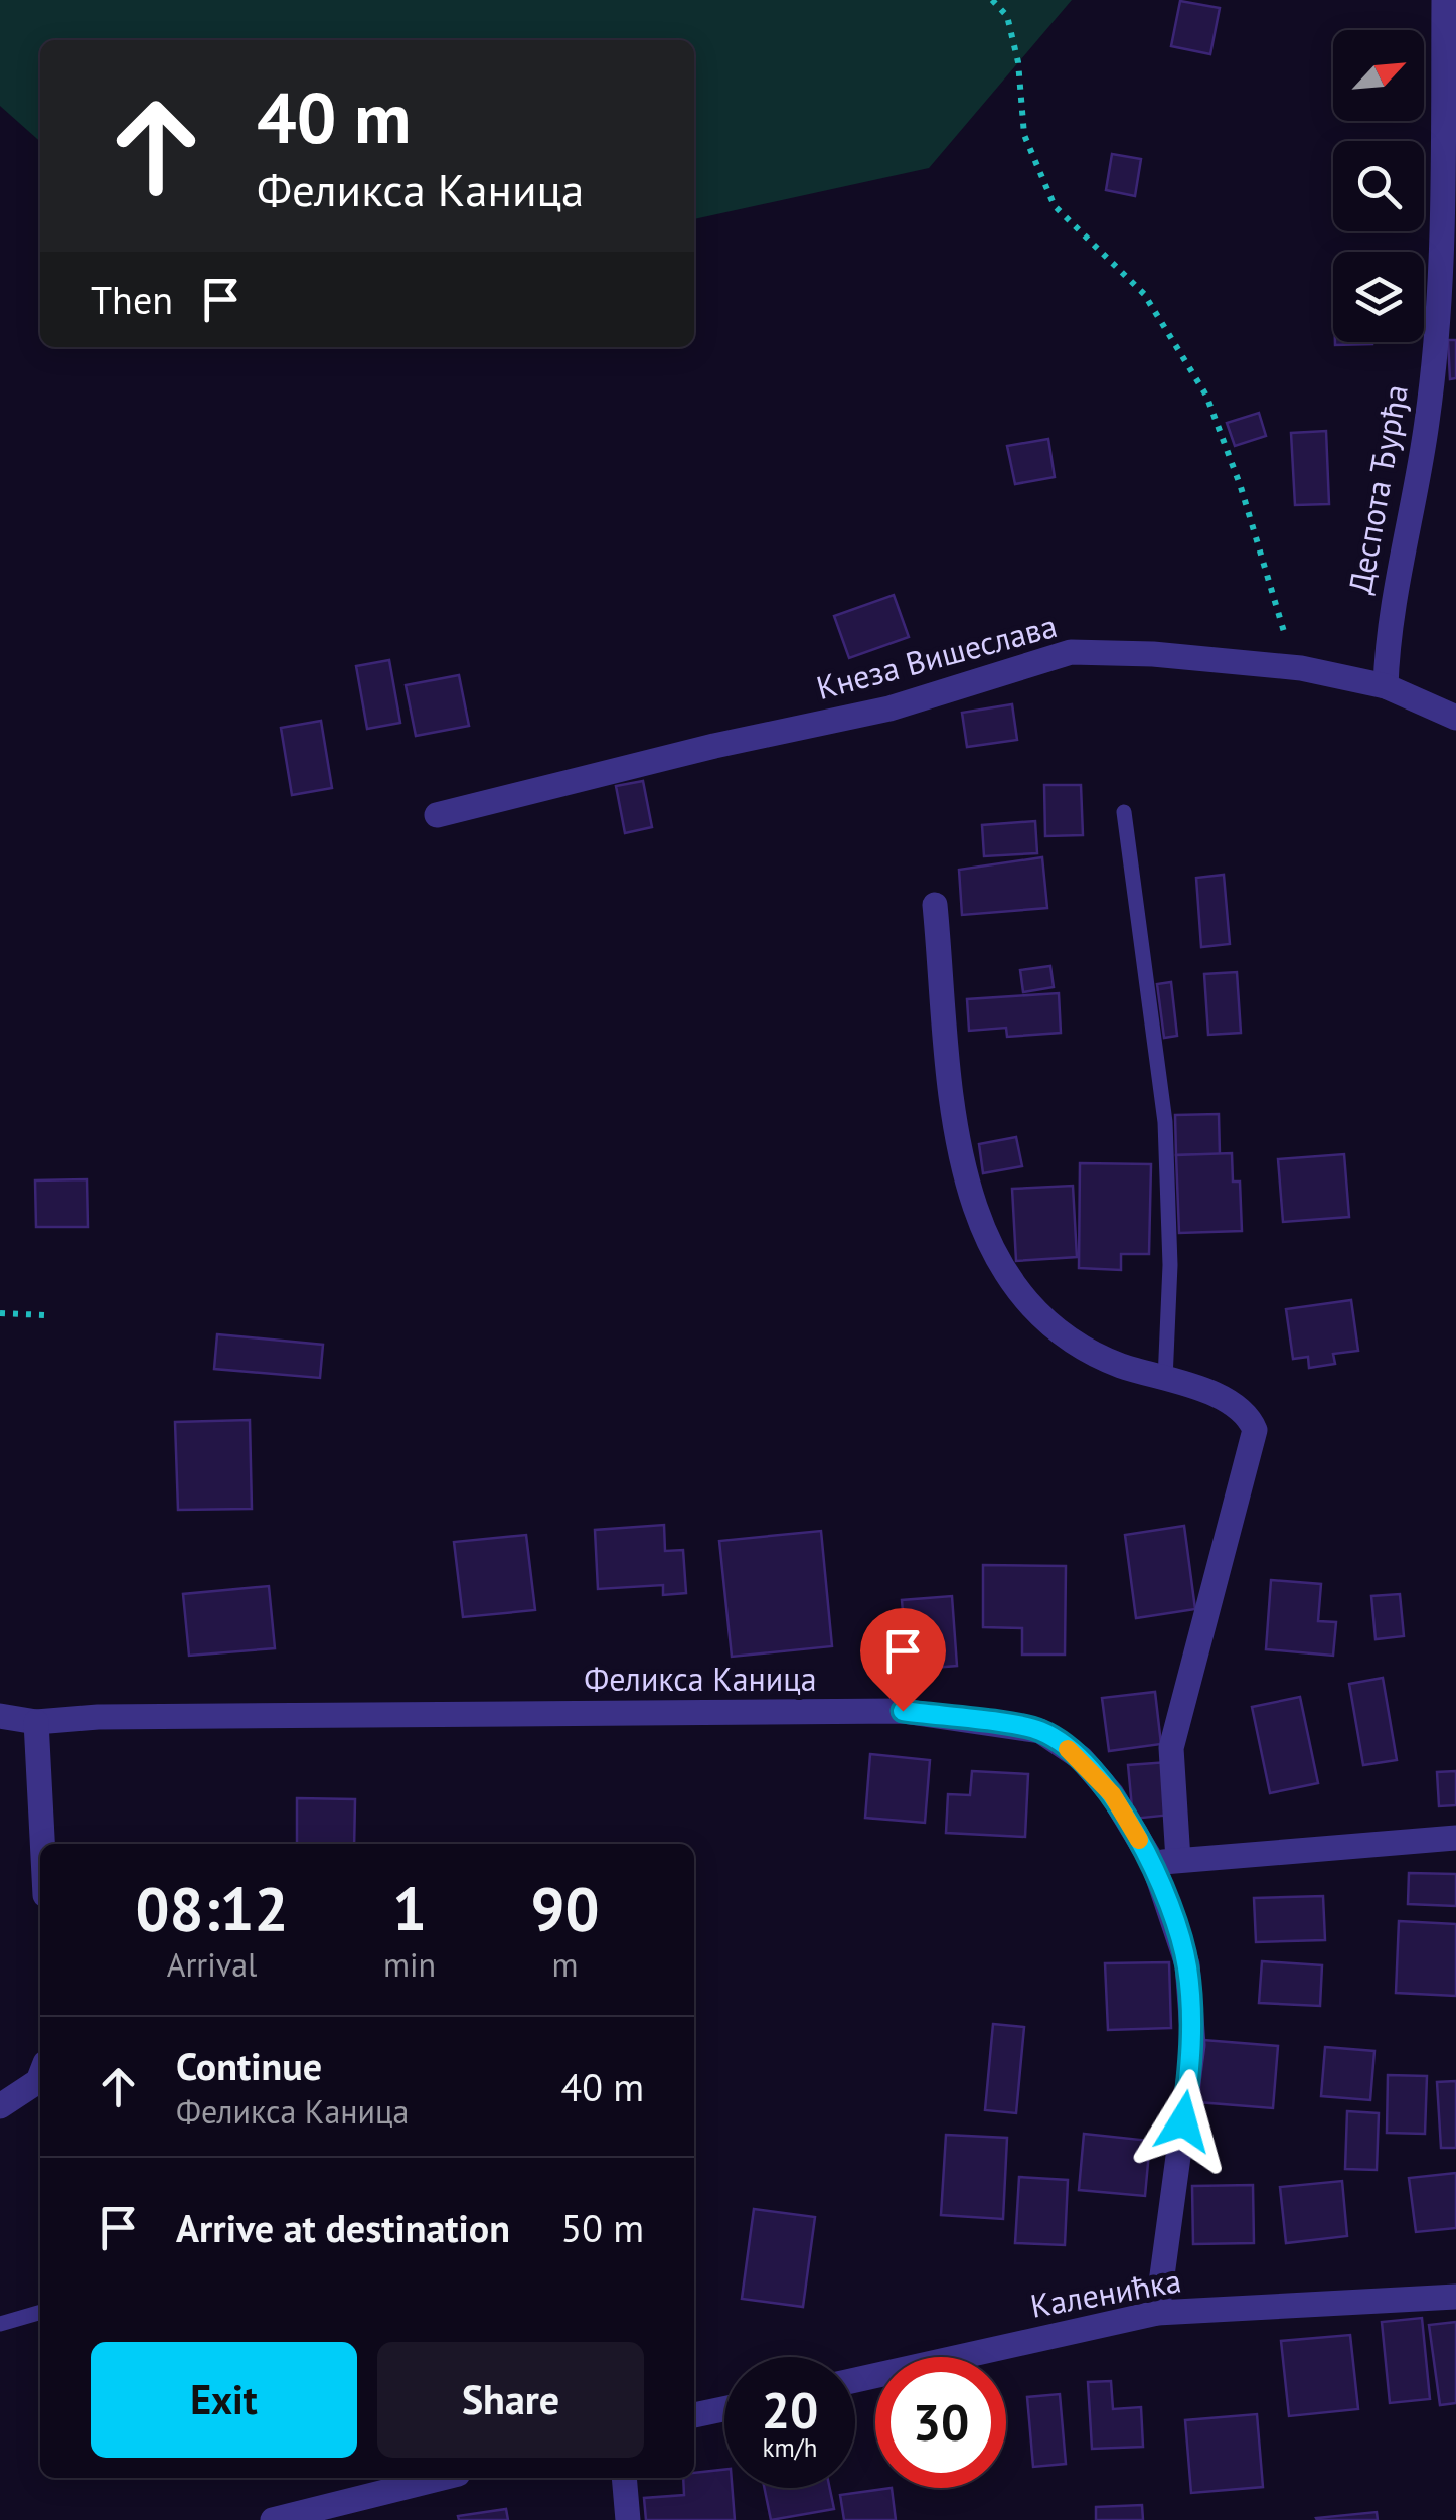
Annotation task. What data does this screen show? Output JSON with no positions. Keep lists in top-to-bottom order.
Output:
{
  "streets": {
    "street": [
      "Деспота Ђурђа",
      "Кнеза Вишеслава",
      "Феликса Каница",
      "Каленићка"
    ]
  },
  "crossings": [
    ["Деспота Ђурђа", "Кнеза Вишеслава"]
  ],
  "north": "top right",
  "page": {
    "turn": ["40 m", "Феликса Каница"],
    "then": "Then",
    "eta": [
      "08:12",
      "Arrival",
      "1",
      "min",
      "90",
      "m"
    ],
    "list": [
      {
        "name": "Continue",
        "note": "Феликса Каница",
        "value": "40 m"
      },
      {
        "name": "Arrive at destination",
        "value": "50 m"
      }
    ],
    "buttons": ["Exit", "Share"],
    "speed": "20 km/h",
    "limit": "30"
  }
}
